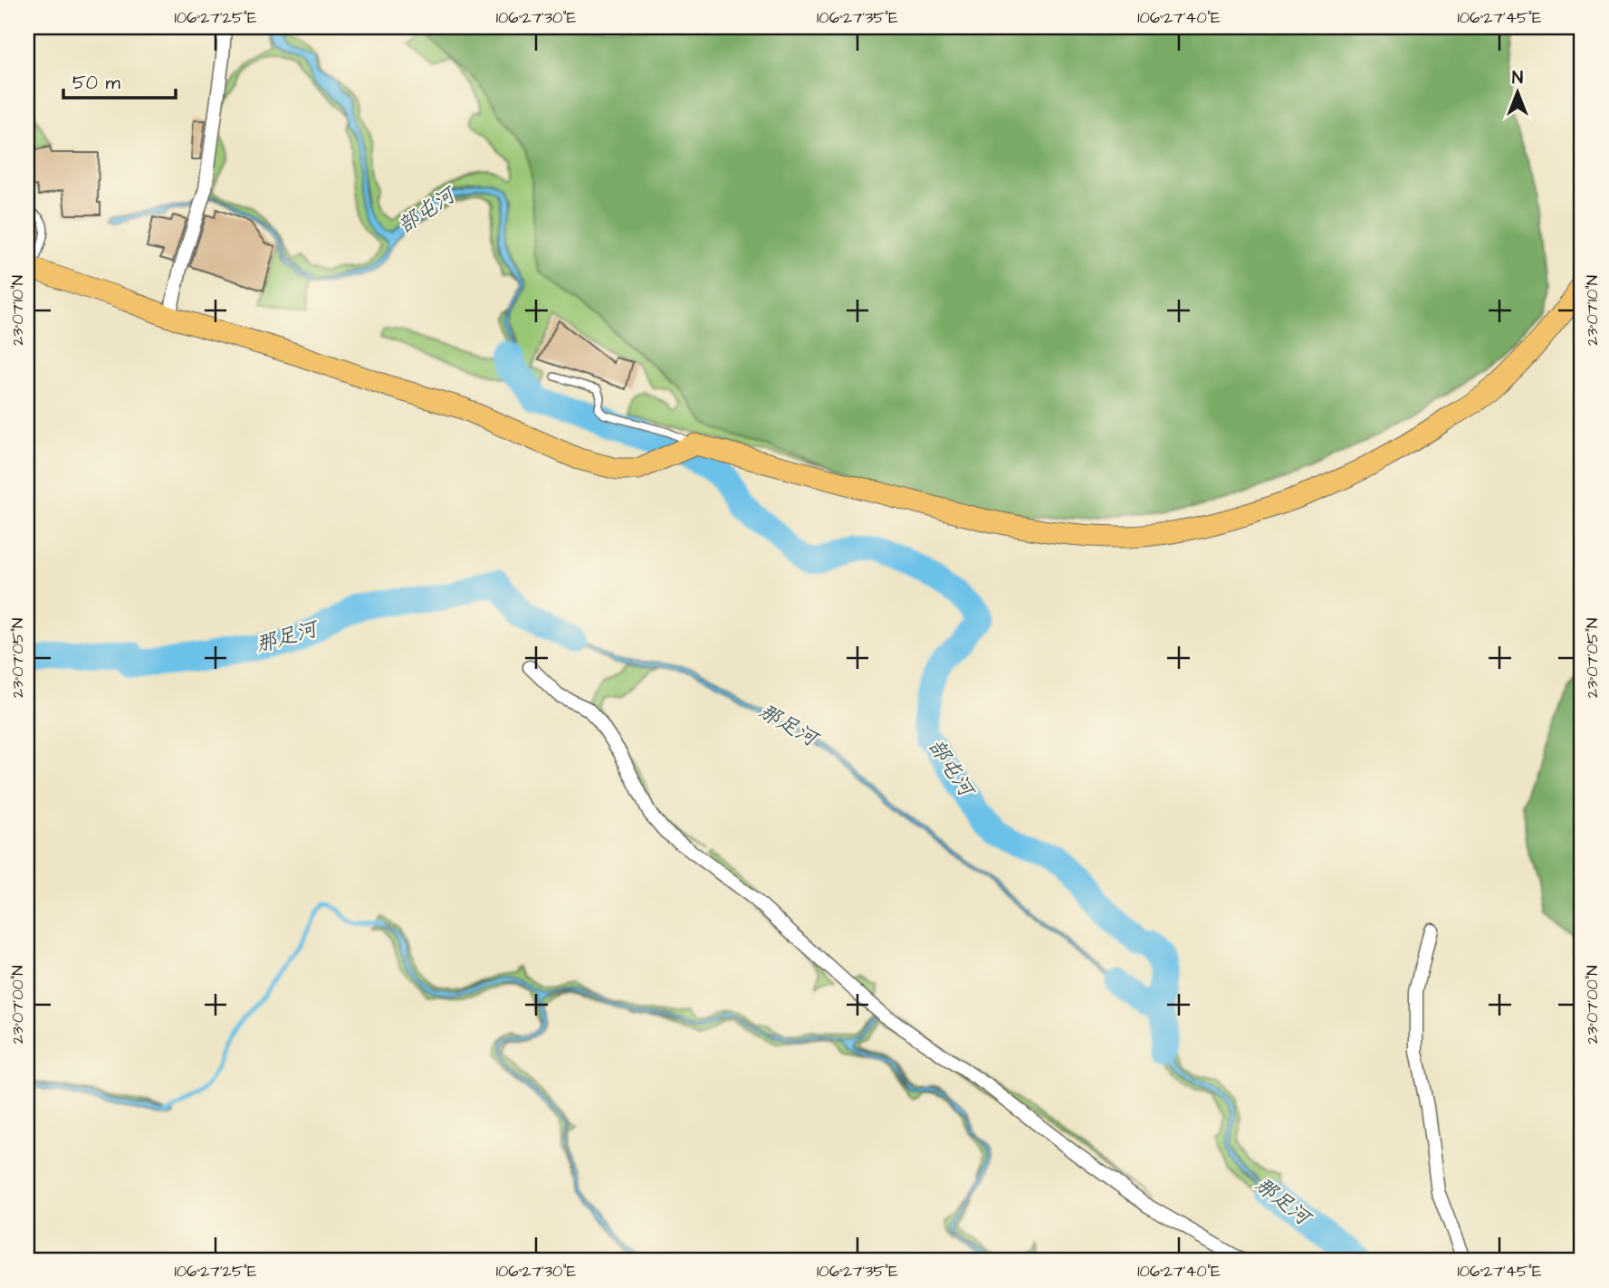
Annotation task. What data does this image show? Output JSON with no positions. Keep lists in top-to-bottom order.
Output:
{
  "water": ["部屯河", "那足河"],
  "scale_bar": "50 m",
  "north": "top",
  "coordinates": [
    "106°27'25\"E",
    "106°27'30\"E",
    "106°27'35\"E",
    "106°27'40\"E",
    "106°27'45\"E",
    "23°07'10\"N",
    "23°07'05\"N",
    "23°07'00\"N"
  ]
}
